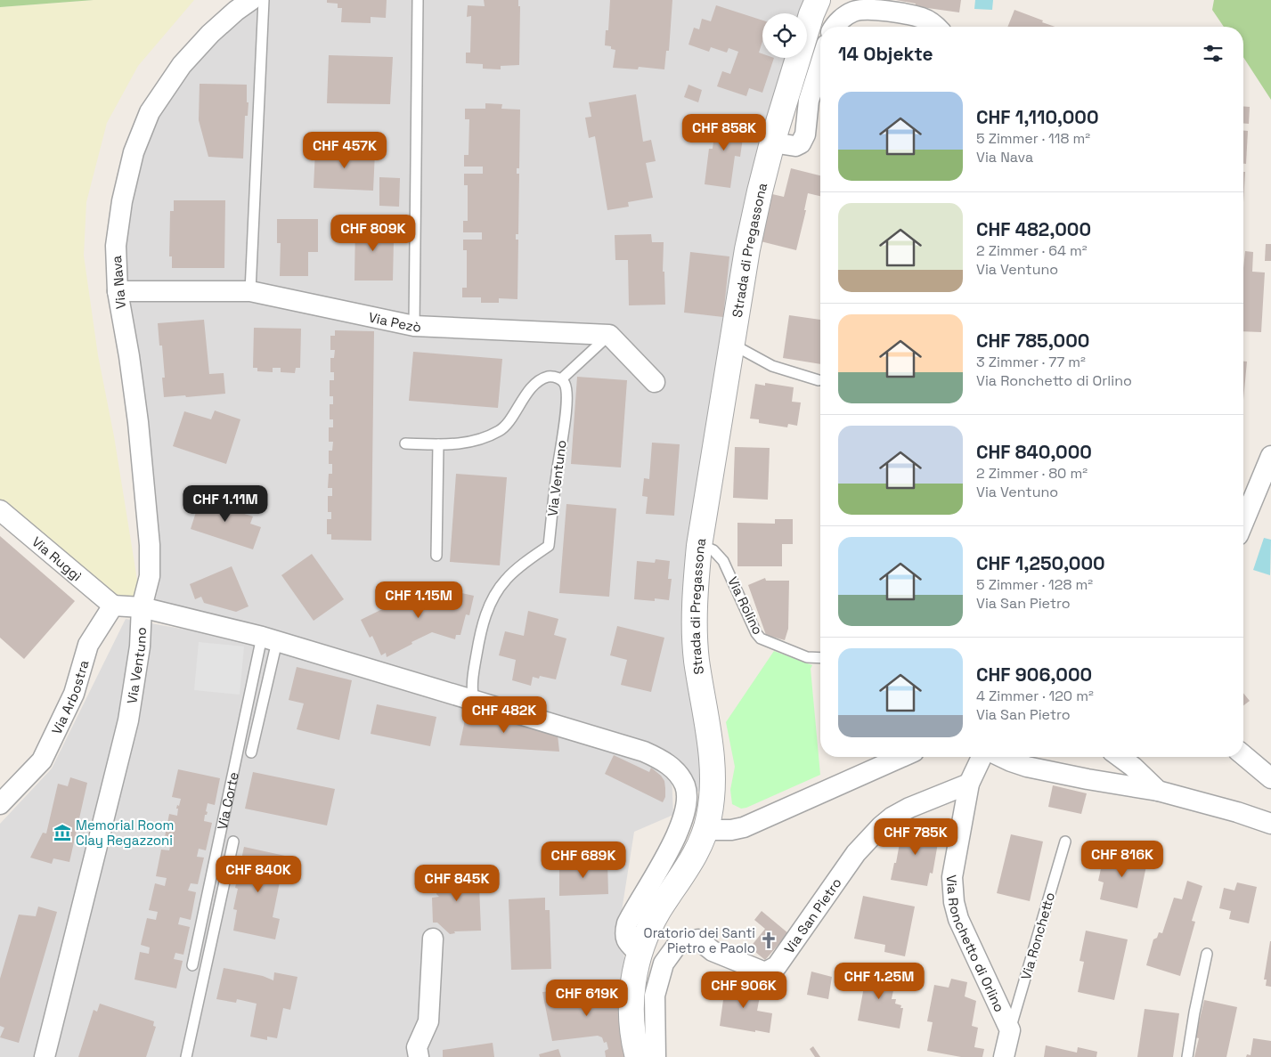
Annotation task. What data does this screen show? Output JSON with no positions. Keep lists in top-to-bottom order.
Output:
{
  "streets": {
    "street": [
      "Strada di Pregassona",
      "Via Nava",
      "Via Pezò",
      "Via Ventuno",
      "Via Ruggì",
      "Via Arbostra",
      "Via San Pietro",
      "Via Ronchetto di Orlino"
    ],
    "lane": ["Via Rolino", "Via Corte", "Via Ronchetto"]
  },
  "crossings": [
    ["Strada di Pregassona", "Via Ventuno"],
    ["Strada di Pregassona", "Via Rolino"],
    ["Via Nava", "Via Pezò"],
    ["Via Nava", "Via Ventuno"],
    ["Via Ventuno", "Via Corte"],
    ["Via Ruggì", "Via Arbostra"],
    ["Via San Pietro", "Via Ronchetto di Orlino"],
    ["Via Ronchetto", "Via Ronchetto di Orlino"]
  ],
  "places": {
    "museum": ["Memorial Room Clay Regazzoni"],
    "church": ["Oratorio dei Santi Pietro e Paolo"]
  },
  "page": {
    "heading": "14 Objekte",
    "list": [
      {
        "name": "CHF 1,110,000",
        "note": "5 Zimmer · 118 m² · Via Nava"
      },
      {
        "name": "CHF 482,000",
        "note": "2 Zimmer · 64 m² · Via Ventuno"
      },
      {
        "name": "CHF 785,000",
        "note": "3 Zimmer · 77 m² · Via Ronchetto di Orlino"
      },
      {
        "name": "CHF 840,000",
        "note": "2 Zimmer · 80 m² · Via Ventuno"
      },
      {
        "name": "CHF 1,250,000",
        "note": "5 Zimmer · 128 m² · Via San Pietro"
      },
      {
        "name": "CHF 906,000",
        "note": "4 Zimmer · 120 m² · Via San Pietro"
      }
    ],
    "price": [
      "CHF 858K",
      "CHF 457K",
      "CHF 809K",
      "CHF 1.11M",
      "CHF 1.15M",
      "CHF 482K",
      "CHF 785K",
      "CHF 816K",
      "CHF 689K",
      "CHF 840K",
      "CHF 845K",
      "CHF 1.25M",
      "CHF 906K",
      "CHF 619K"
    ]
  }
}
